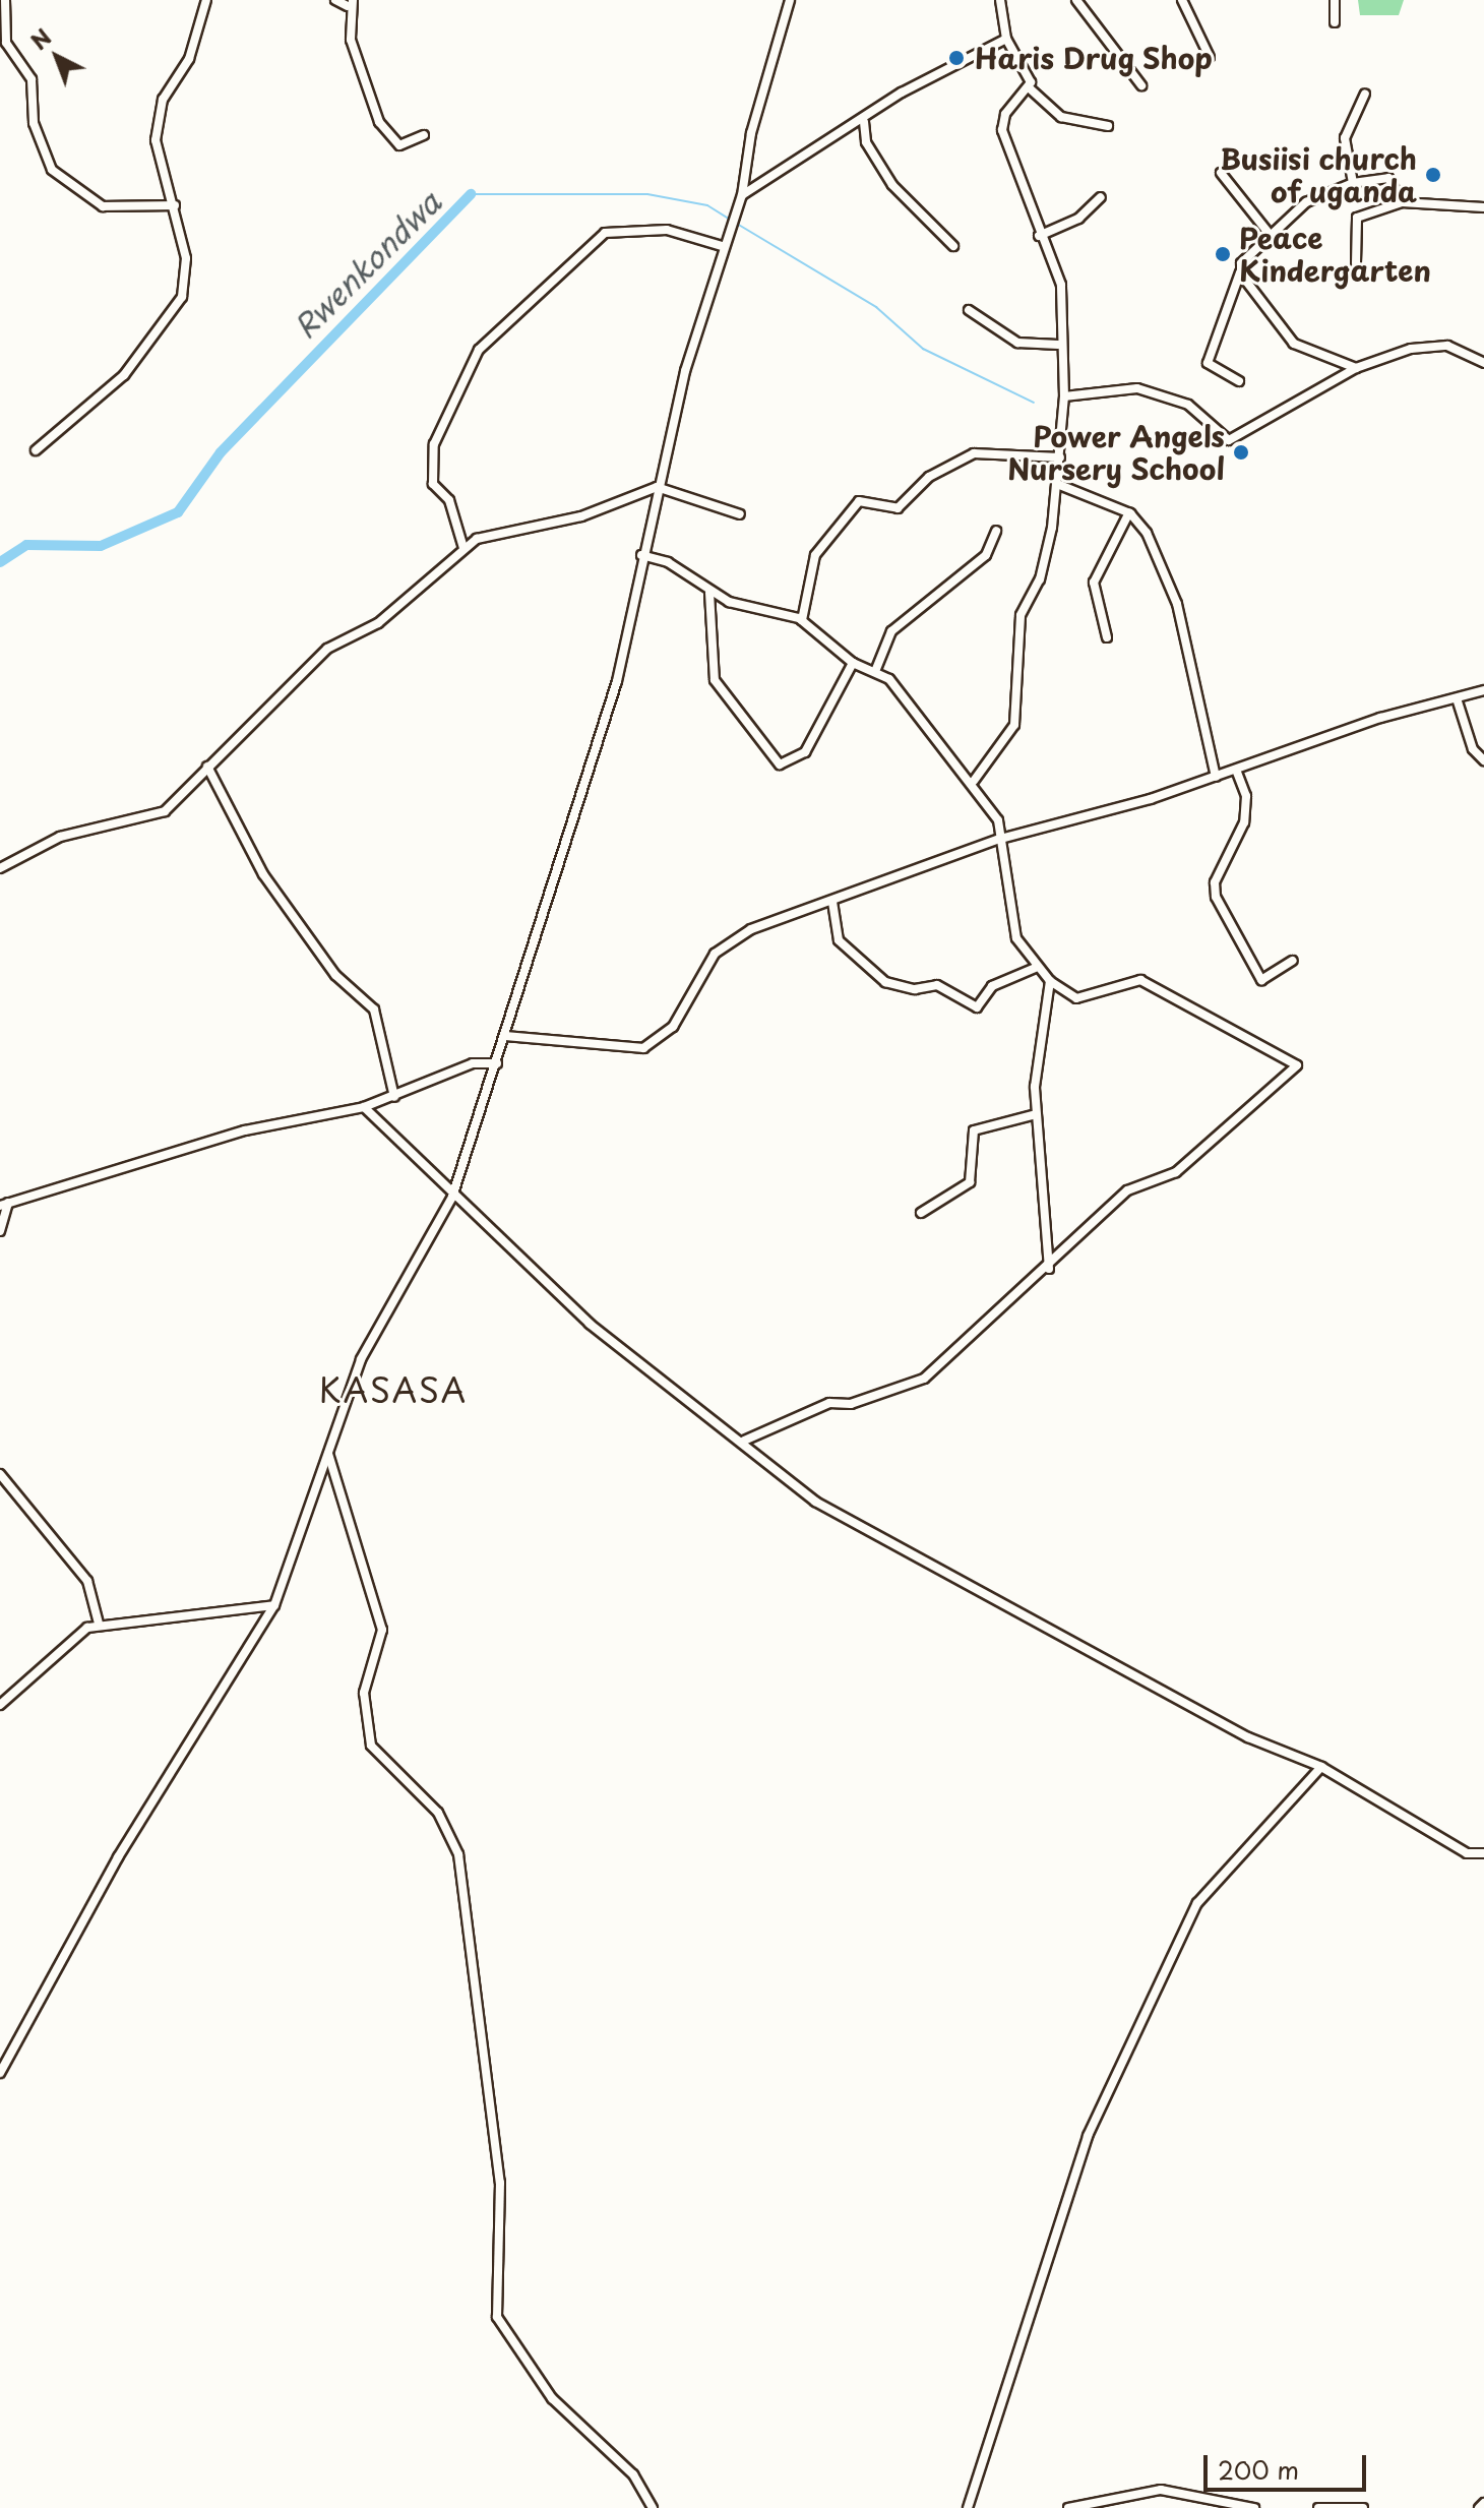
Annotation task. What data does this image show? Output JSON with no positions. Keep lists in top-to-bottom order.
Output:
{
  "districts": ["KASASA"],
  "water": ["Rwenkondwa"],
  "places": [
    "Haris Drug Shop",
    "Busiisi church of uganda",
    "Peace Kindergarten",
    "Power Angels Nursery School"
  ],
  "scale_bar": "200 m",
  "north": "top left"
}
